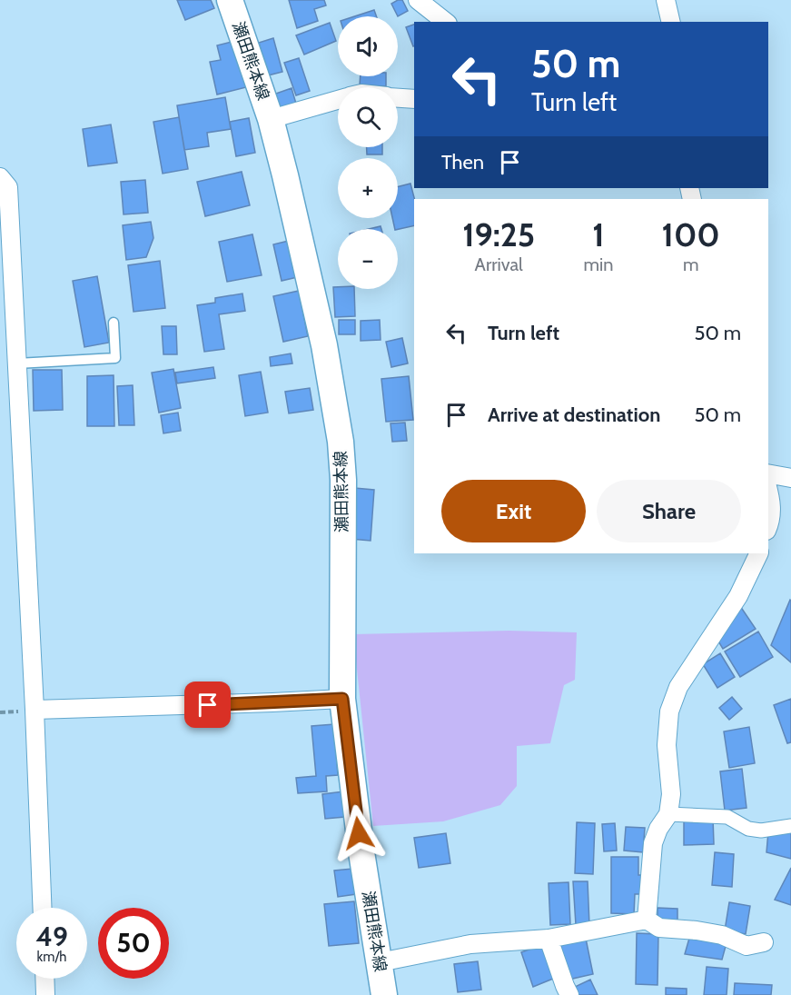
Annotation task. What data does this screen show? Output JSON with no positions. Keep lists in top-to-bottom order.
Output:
{
  "streets": {
    "main road": ["瀬田熊本線"]
  },
  "page": {
    "map_buttons": ["+", "−"],
    "turn": ["50 m", "Turn left"],
    "then": "Then",
    "eta": [
      "19:25",
      "Arrival",
      "1",
      "min",
      "100",
      "m"
    ],
    "list": [
      {
        "name": "Turn left",
        "value": "50 m"
      },
      {
        "name": "Arrive at destination",
        "value": "50 m"
      }
    ],
    "buttons": ["Exit", "Share"],
    "speed": "49 km/h",
    "limit": "50"
  }
}
